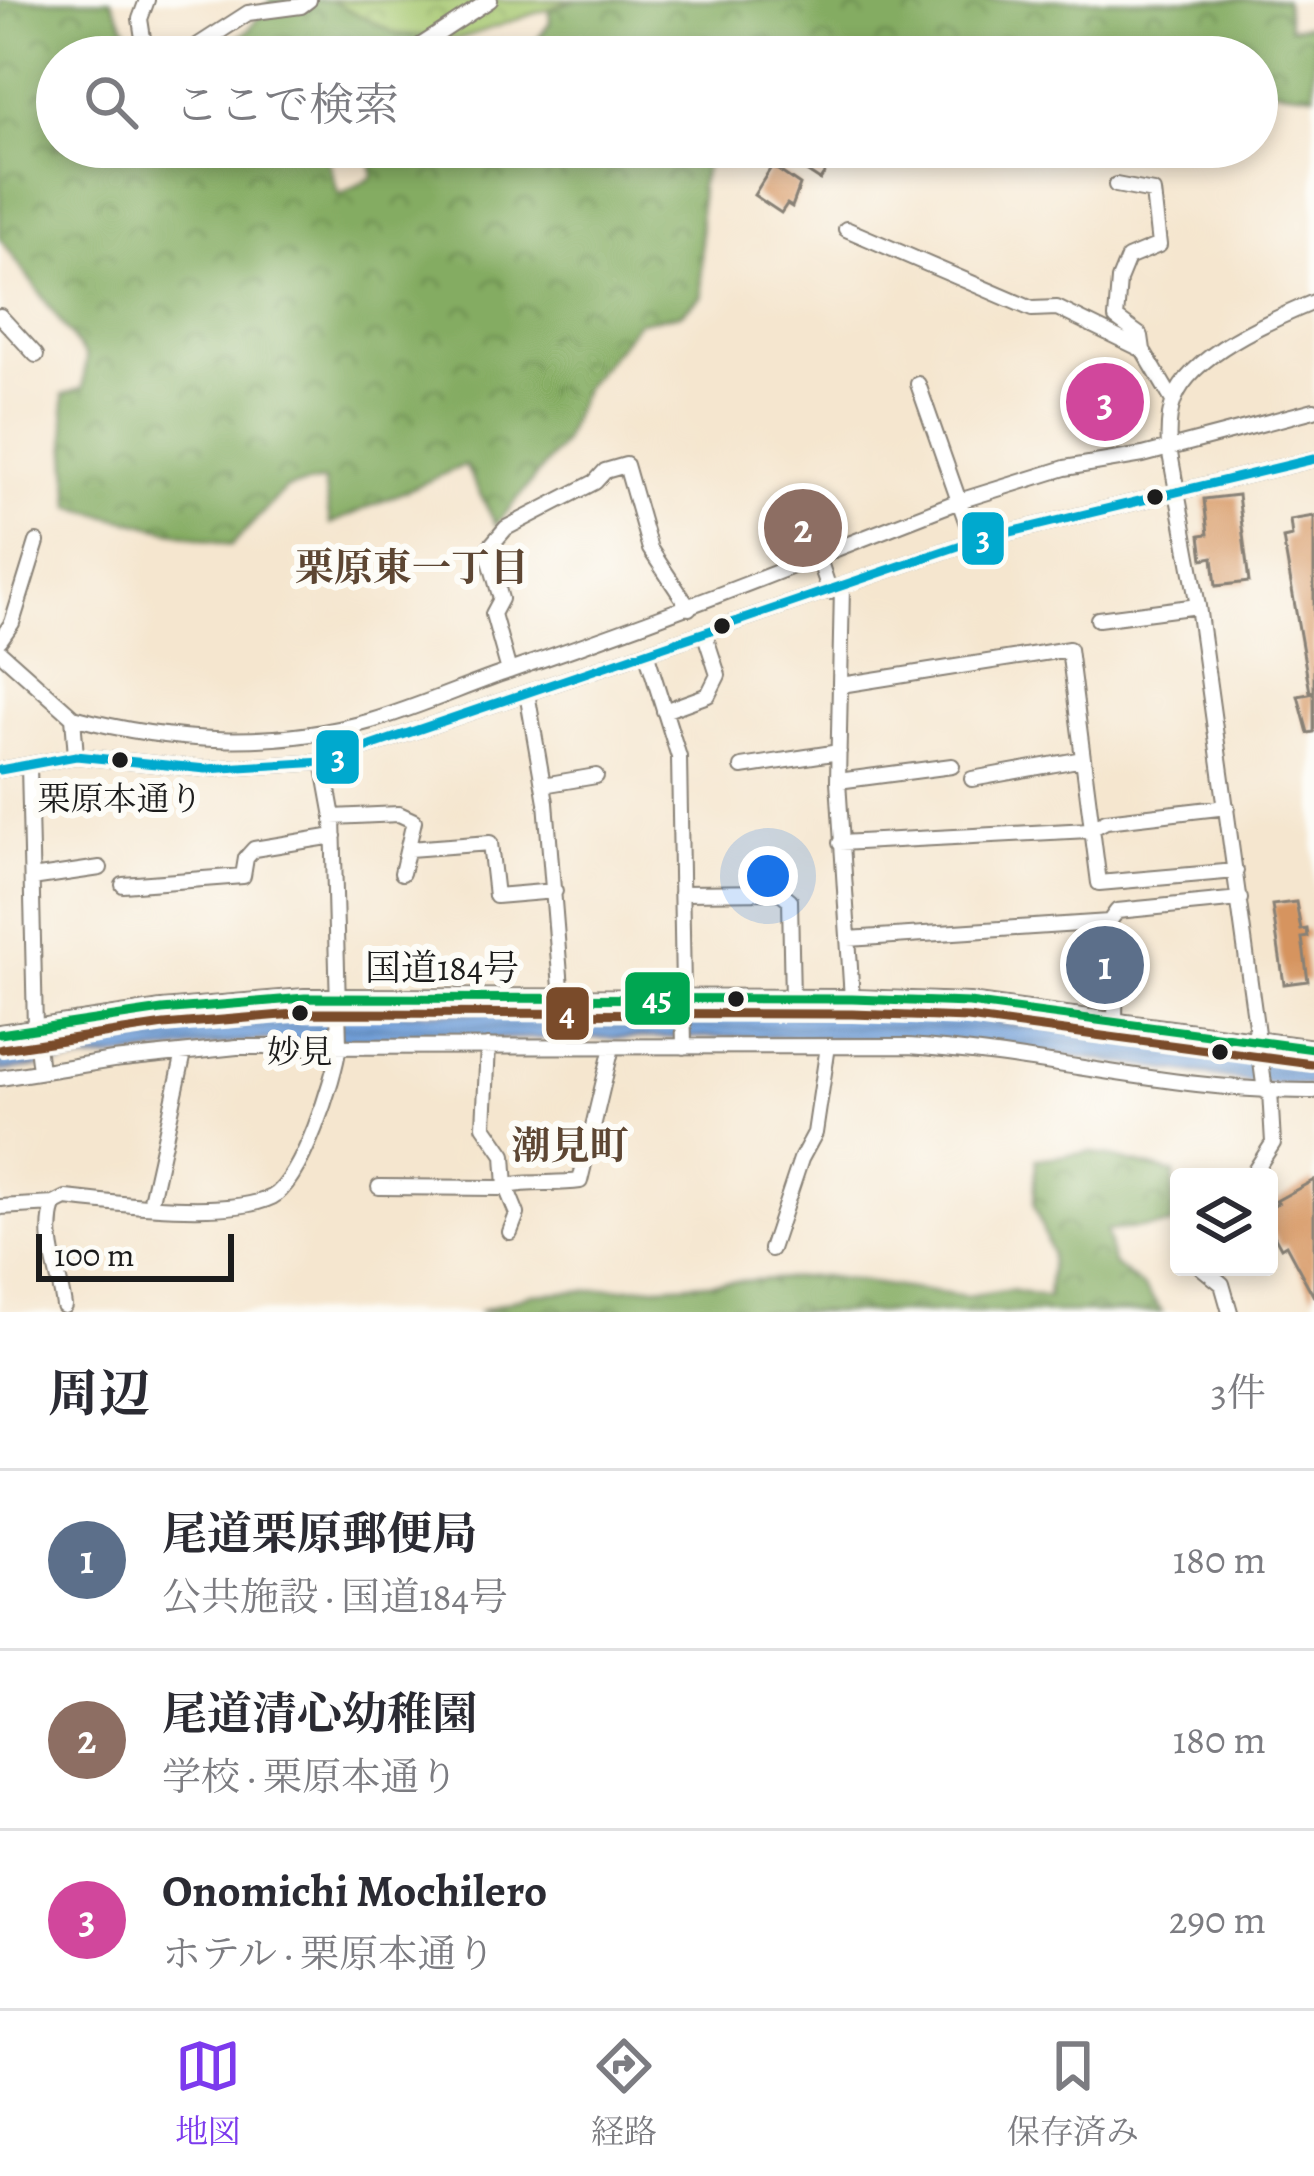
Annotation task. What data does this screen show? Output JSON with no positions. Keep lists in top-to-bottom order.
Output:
{
  "streets": {
    "highway": ["国道184号"]
  },
  "districts": ["栗原東一丁目", "潮見町"],
  "places": ["栗原本通り", "妙見"],
  "lines": ["transit line 3", "transit line 45", "transit line 4"],
  "scale_bar": "100 m",
  "page": {
    "search": "ここで検索",
    "pins": ["3", "2", "1"],
    "scale": "100 m",
    "heading": ["周辺", "3件"],
    "list": [
      {
        "mark": "1",
        "name": "尾道栗原郵便局",
        "note": "公共施設 · 国道184号",
        "value": "180 m"
      },
      {
        "mark": "2",
        "name": "尾道清心幼稚園",
        "note": "学校 · 栗原本通り",
        "value": "180 m"
      },
      {
        "mark": "3",
        "name": "Onomichi Mochilero",
        "note": "ホテル · 栗原本通り",
        "value": "290 m"
      }
    ],
    "nav": ["地図", "経路", "保存済み"]
  }
}
